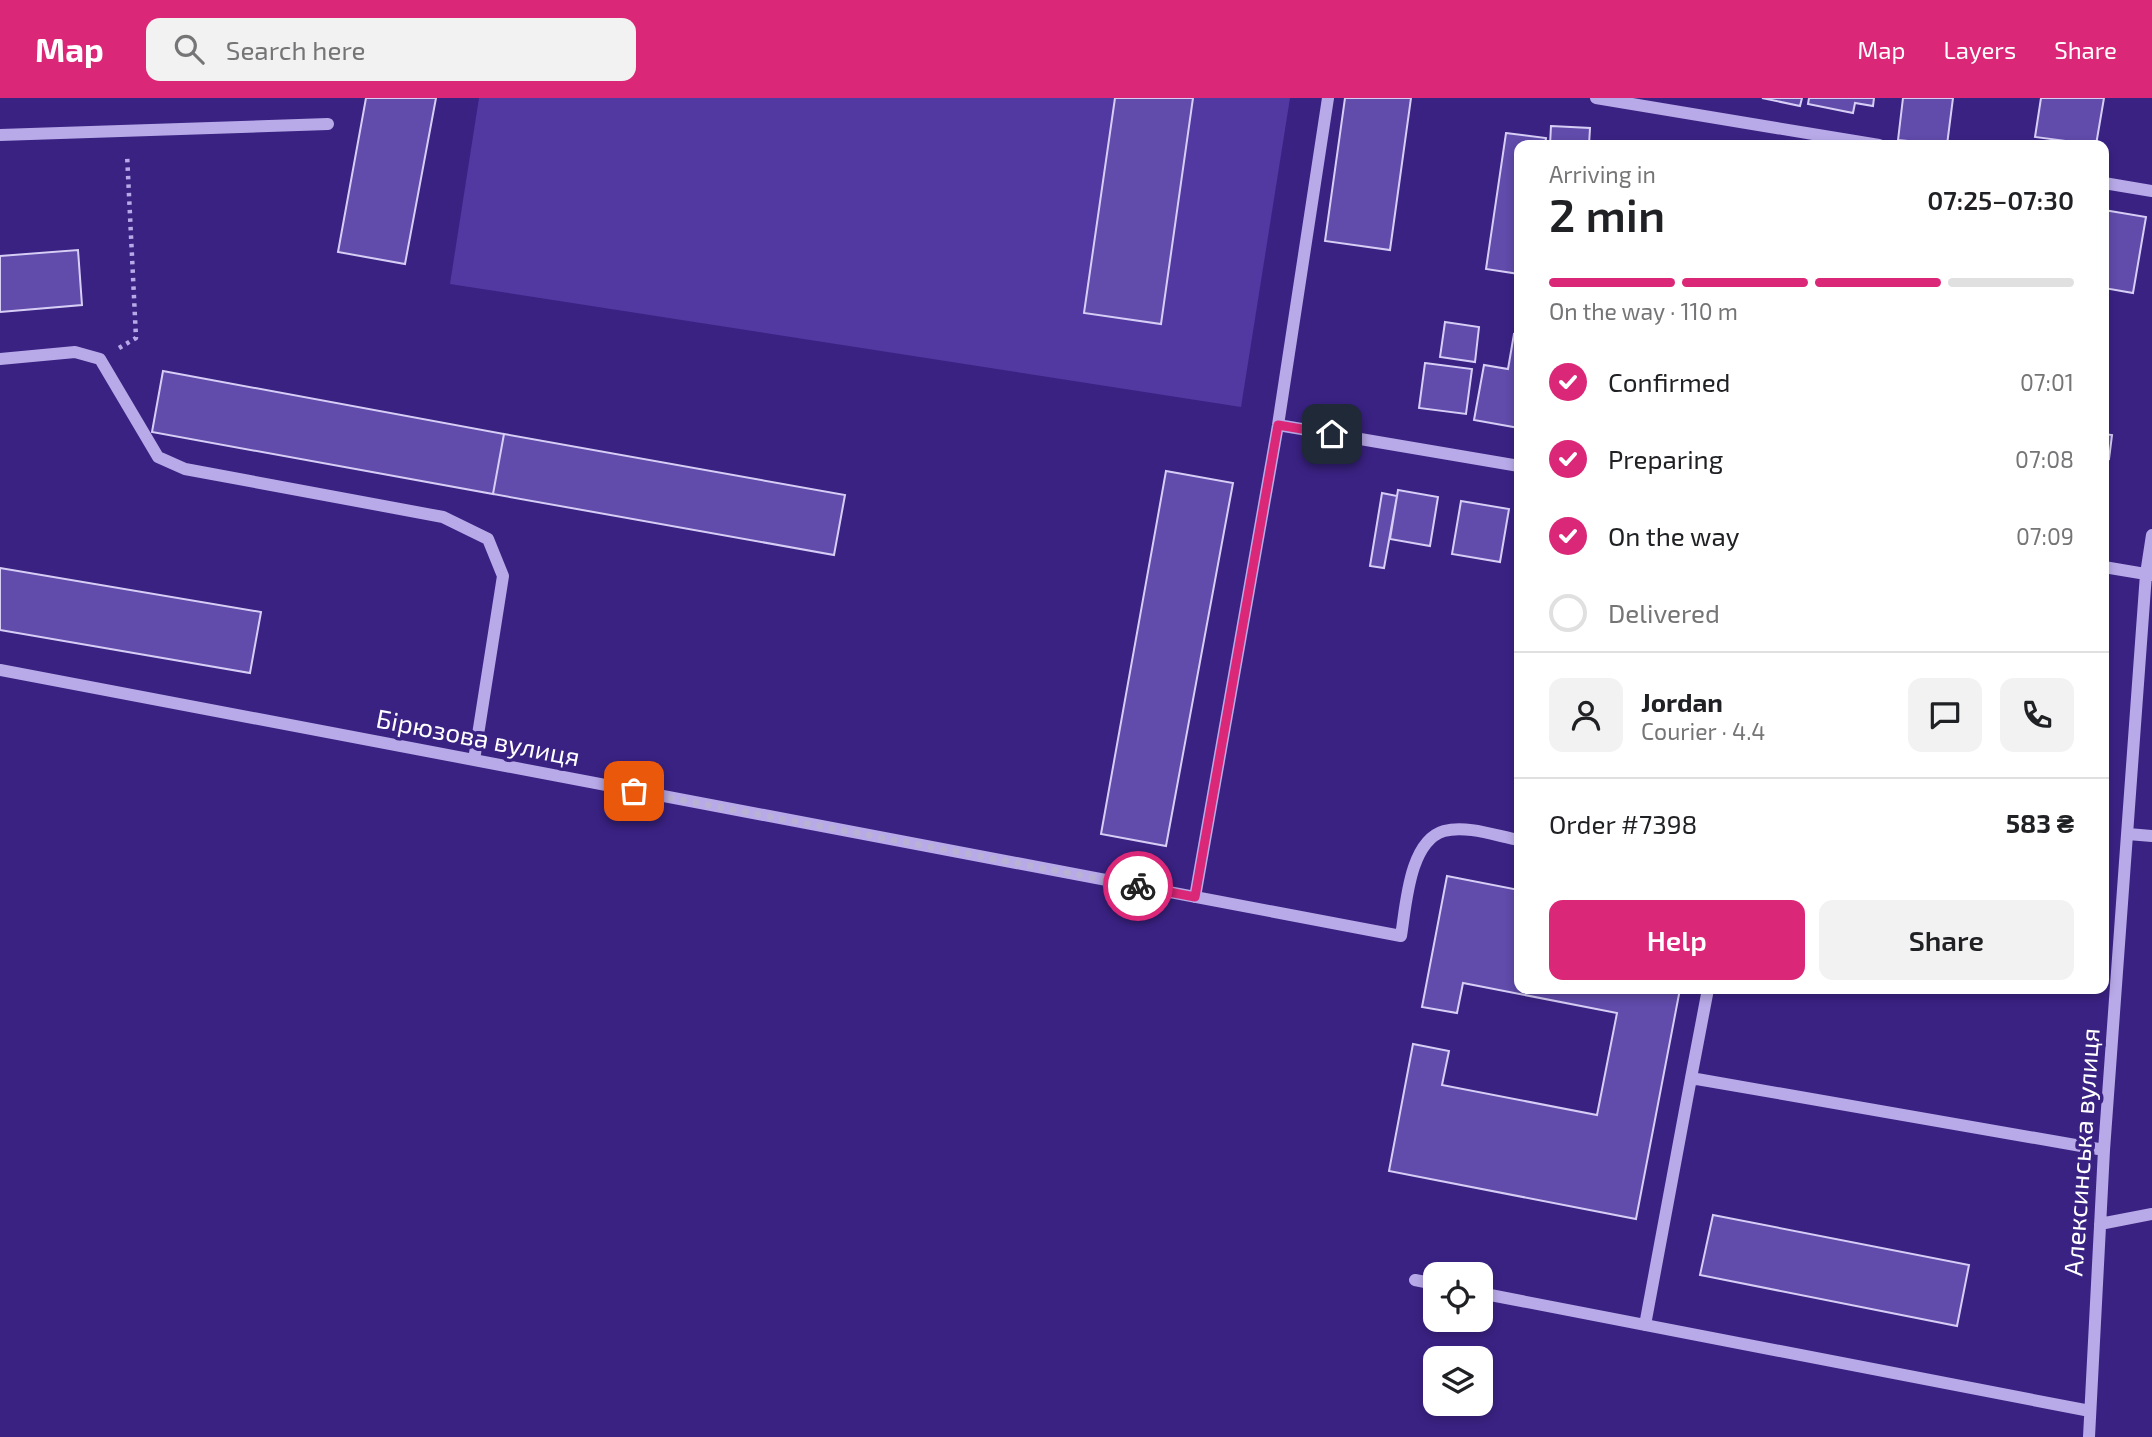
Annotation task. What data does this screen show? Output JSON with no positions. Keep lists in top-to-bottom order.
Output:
{
  "streets": {
    "street": ["Бірюзова вулиця", "Алексинська вулиця"]
  },
  "page": {
    "header": "Map",
    "search": "Search here",
    "nav": ["Map", "Layers", "Share"],
    "heading": ["2 min", "Arriving in", "07:25–07:30"],
    "panel": [
      "Jordan",
      "Courier · 4.4",
      "Order #7398",
      "583 ₴"
    ],
    "bar": "On the way · 110 m",
    "list": [
      ["Confirmed", "07:01"],
      ["Preparing", "07:08"],
      ["On the way", "07:09"],
      "Delivered"
    ],
    "buttons": ["Help", "Share"]
  }
}
